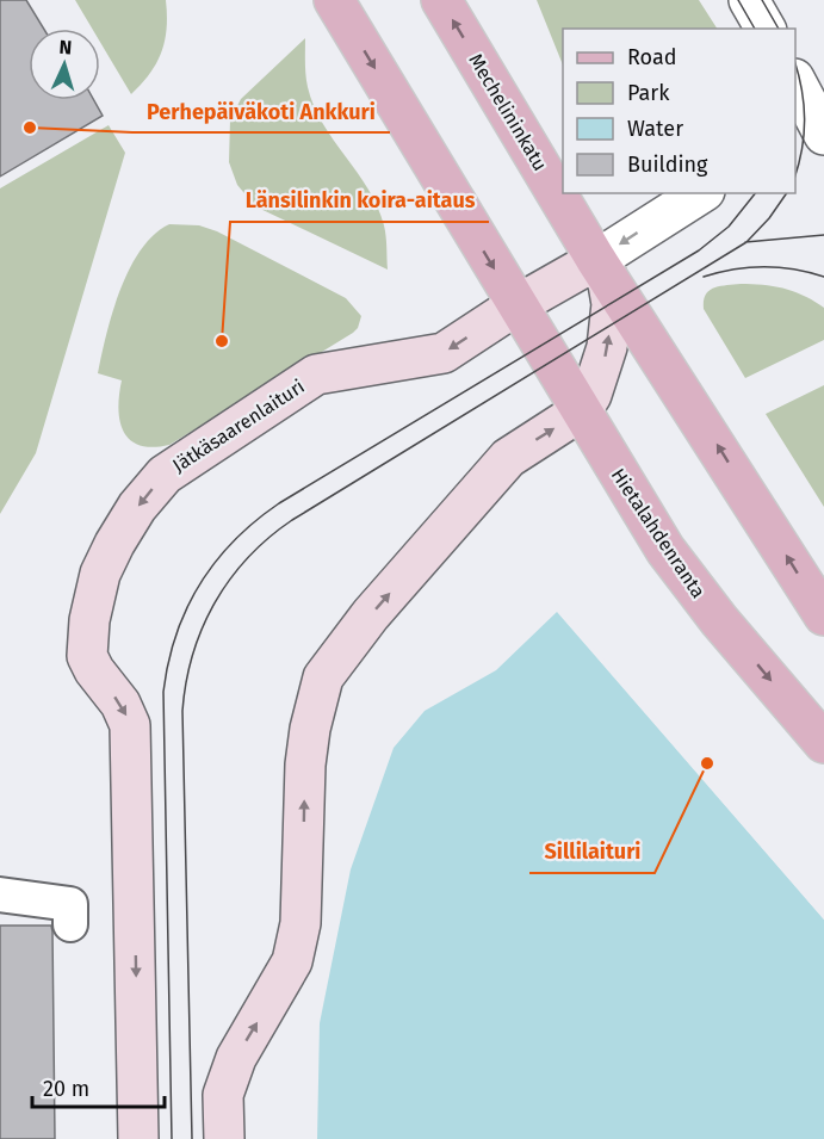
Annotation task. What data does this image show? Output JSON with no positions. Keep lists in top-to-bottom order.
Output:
{
  "streets": {
    "main road": ["Mechelininkatu", "Jätkäsaarenlaituri", "Hietalahdenranta"]
  },
  "crossings": [
    ["Mechelininkatu", "Jätkäsaarenlaituri"],
    ["Jätkäsaarenlaituri", "Hietalahdenranta"]
  ],
  "places": ["Perhepäiväkoti Ankkuri", "Länsilinkin koira-aitaus", "Sillilaituri"],
  "legend": [
    "Road",
    "Park",
    "Water",
    "Building"
  ],
  "scale_bar": "20 m",
  "north": "top"
}
